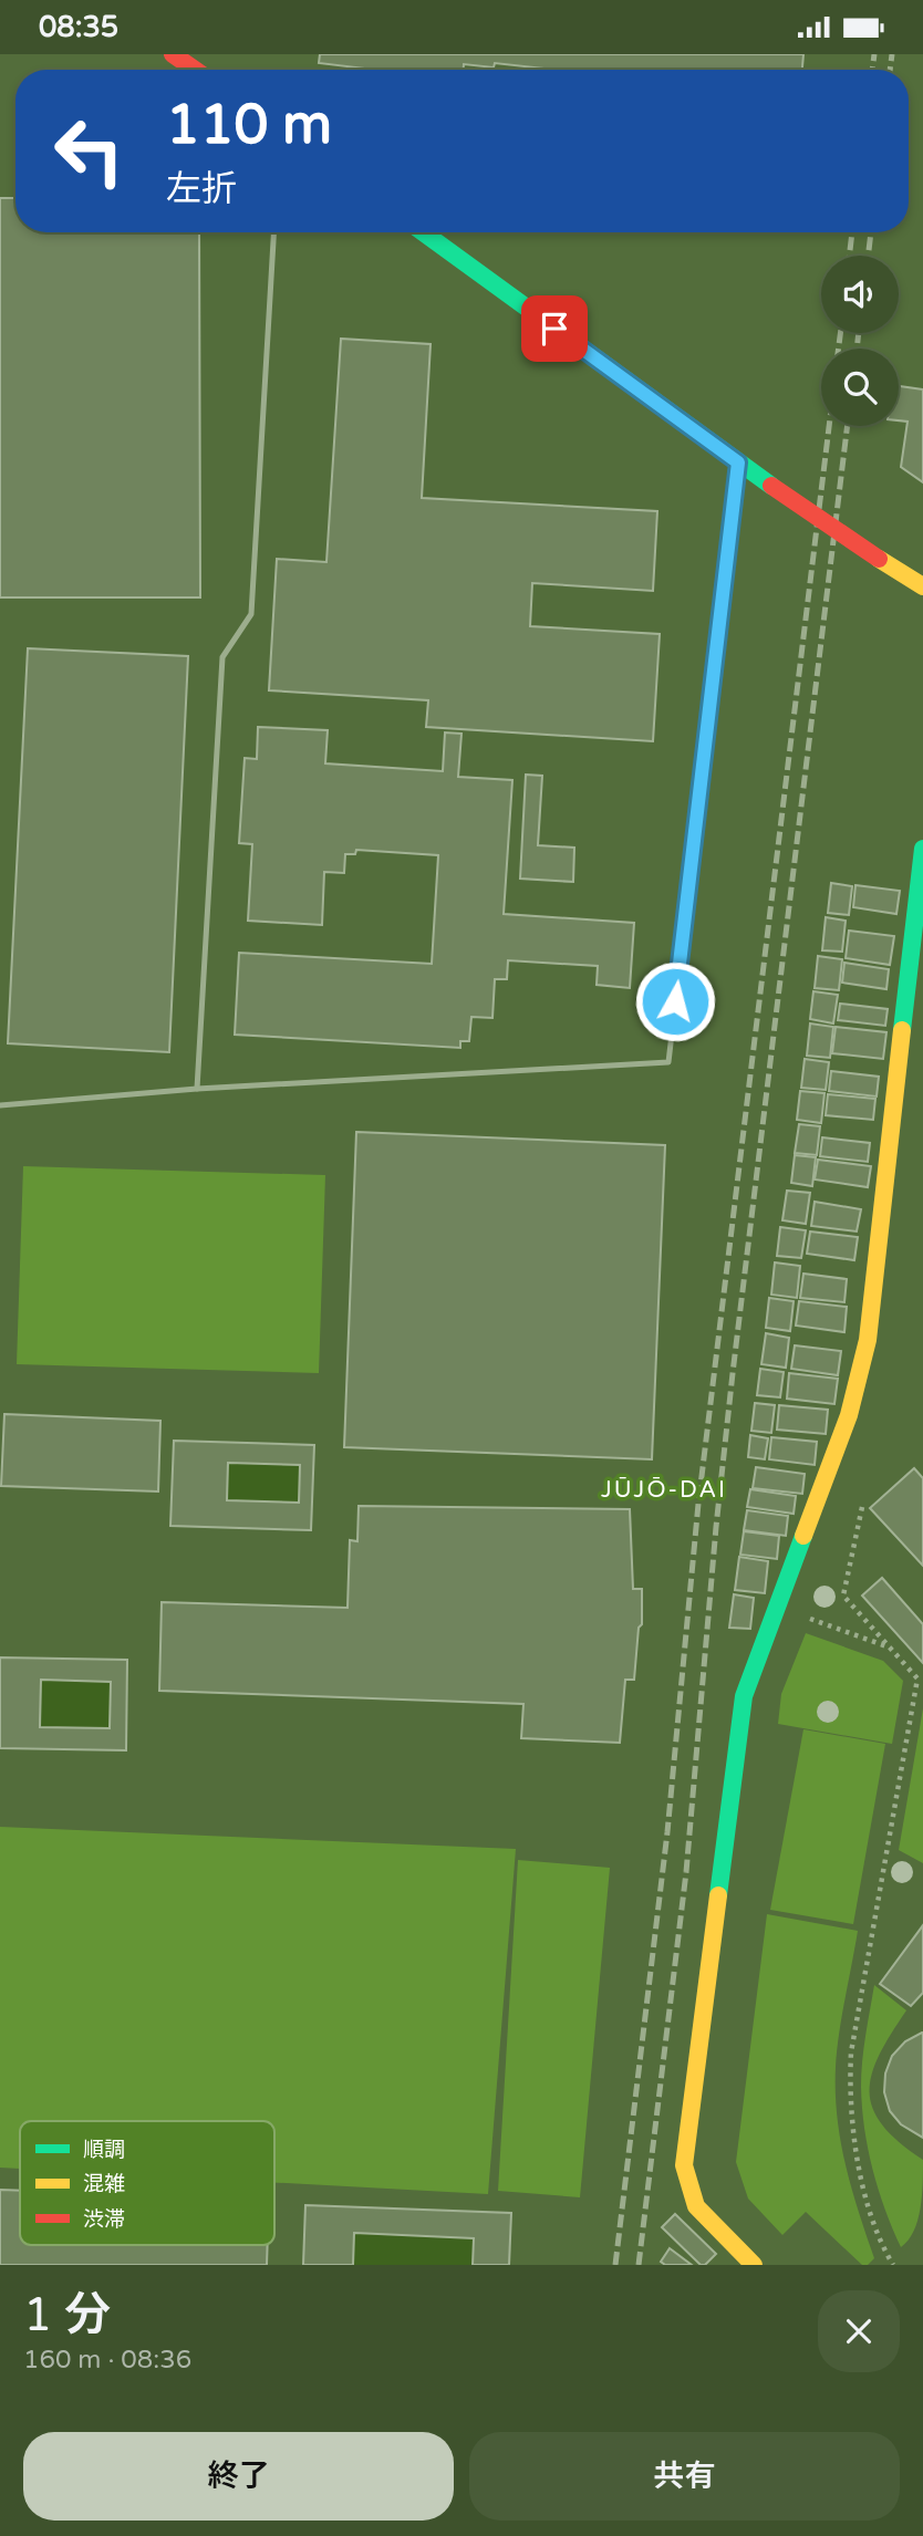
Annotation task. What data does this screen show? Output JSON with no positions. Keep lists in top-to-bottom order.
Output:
{
  "districts": ["JŪJŌ-DAI"],
  "legend": ["順調", "混雑", "渋滞"],
  "page": {
    "status": "08:35",
    "turn": ["110 m", "左折"],
    "heading": ["1 分", "160 m · 08:36"],
    "buttons": ["終了", "共有"]
  }
}
